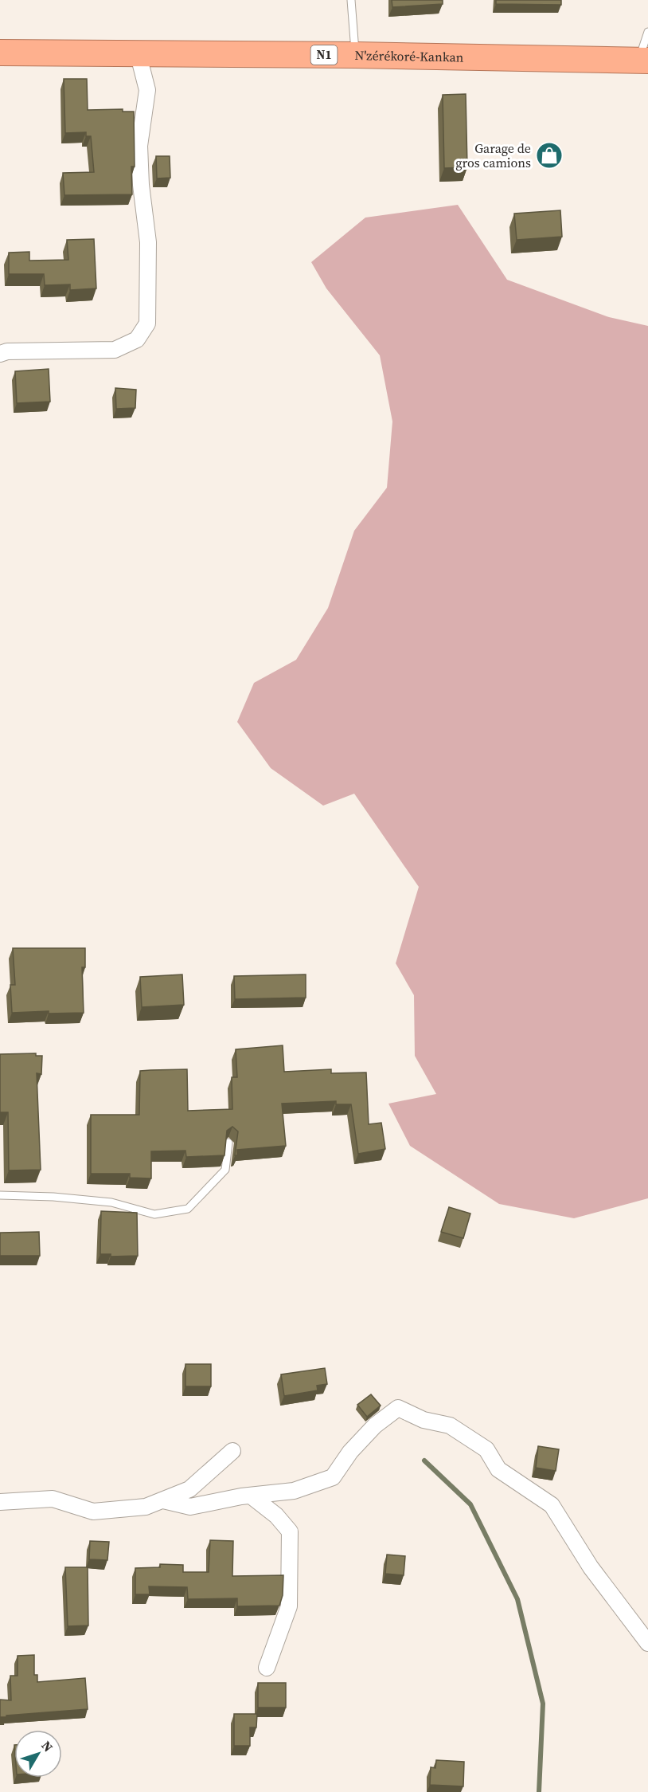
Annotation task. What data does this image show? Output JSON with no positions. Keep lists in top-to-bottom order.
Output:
{
  "streets": {
    "highway": ["N1", "N'zérékoré-Kankan"]
  },
  "places": {
    "shop": ["Garage de gros camions"]
  },
  "north": "top right"
}
